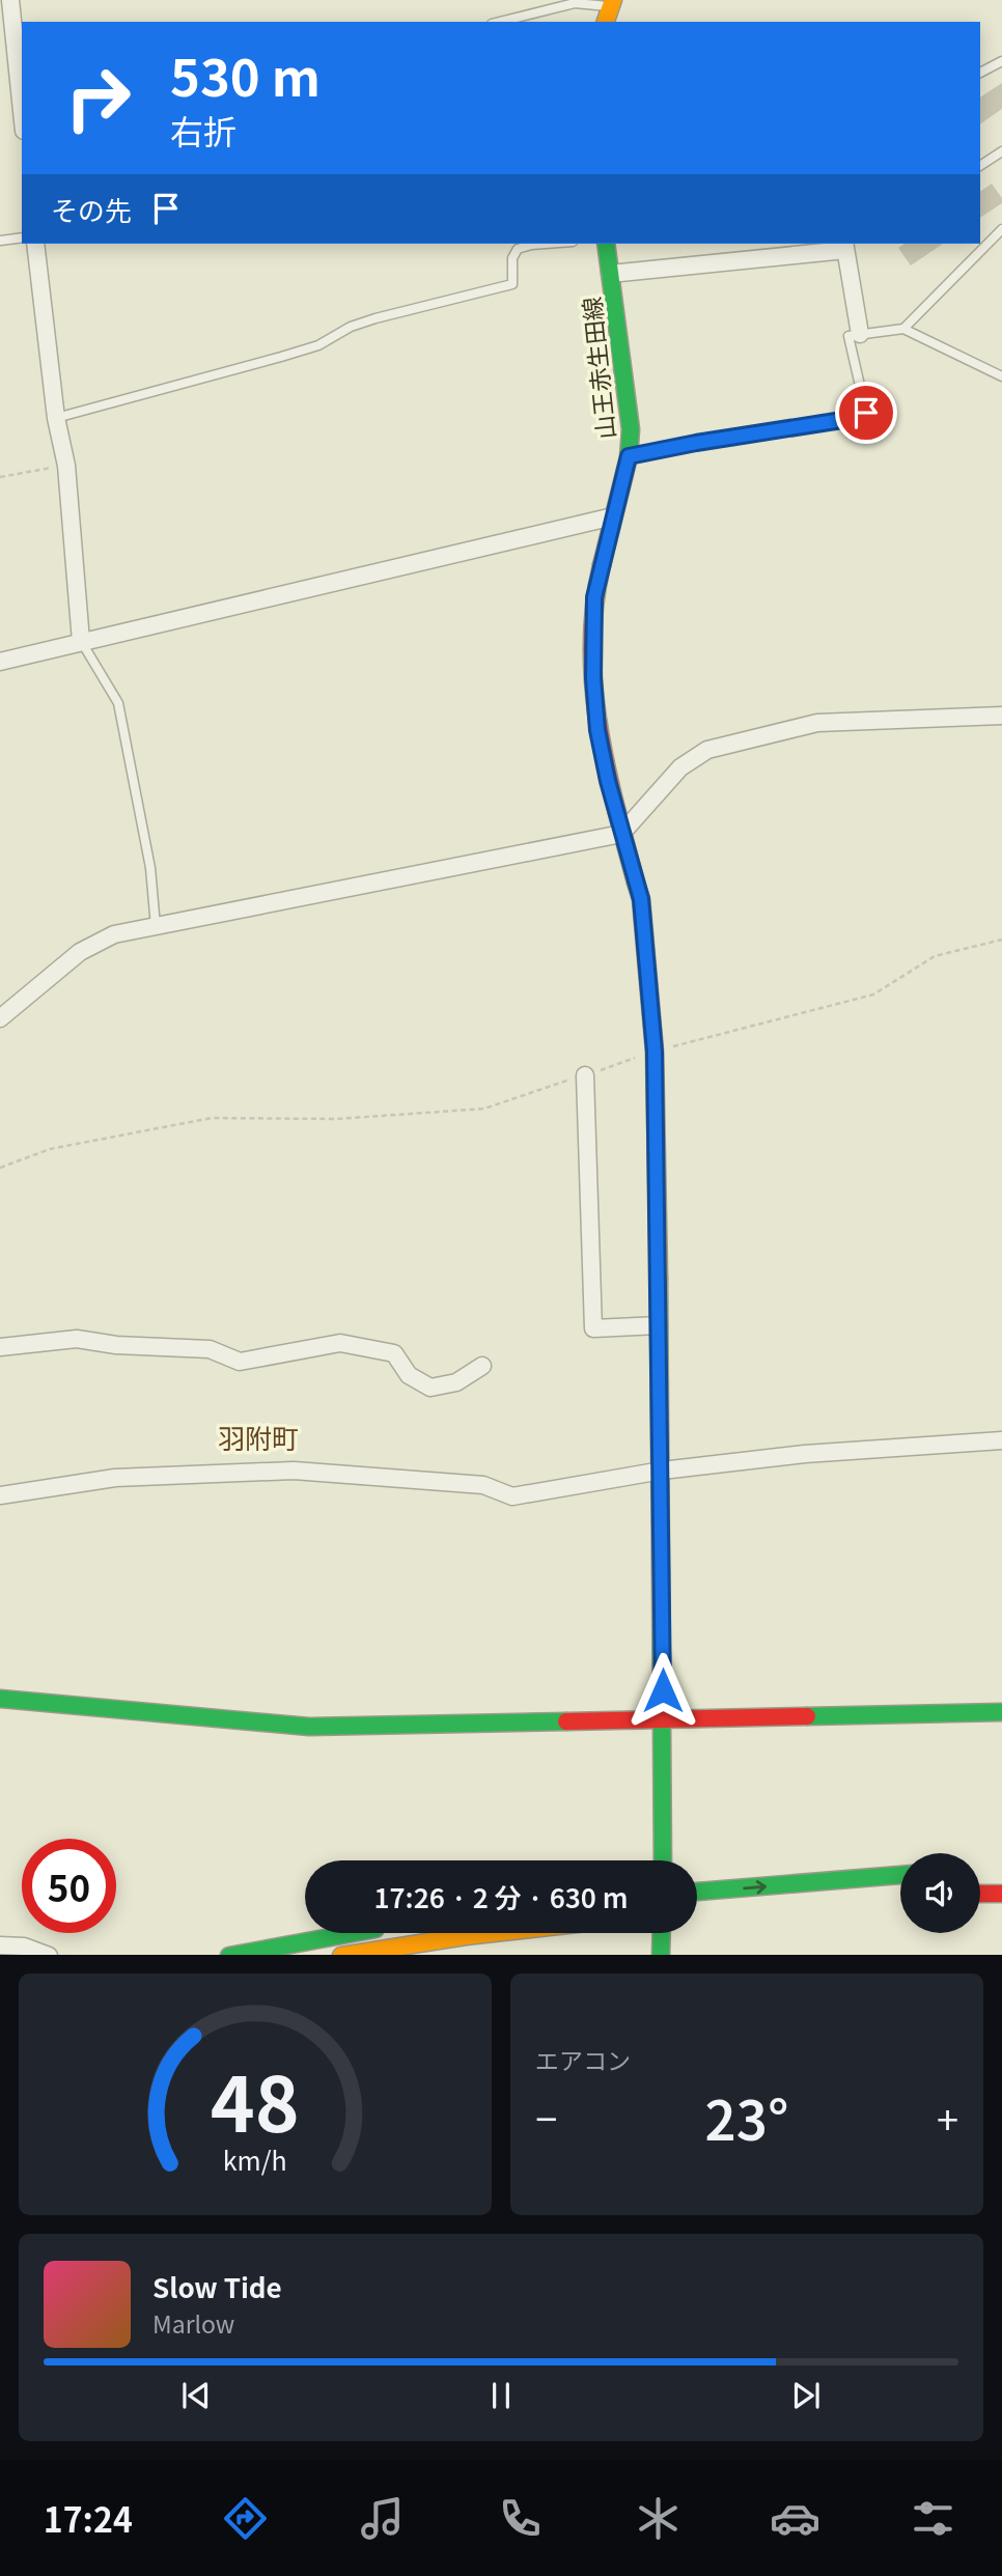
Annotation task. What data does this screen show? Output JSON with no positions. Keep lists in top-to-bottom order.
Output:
{
  "streets": {
    "main road": ["山王赤生田線"]
  },
  "districts": ["羽附町"],
  "page": {
    "turn": ["530 m", "右折"],
    "then": "その先",
    "limit": "50",
    "trip": "17:26 · 2 分 · 630 m",
    "tile": "エアコン",
    "heat": ["−", "23°", "+"],
    "song": ["Slow Tide", "Marlow"],
    "tabs": "17:24",
    "gauge": ["48", "km/h"]
  }
}
